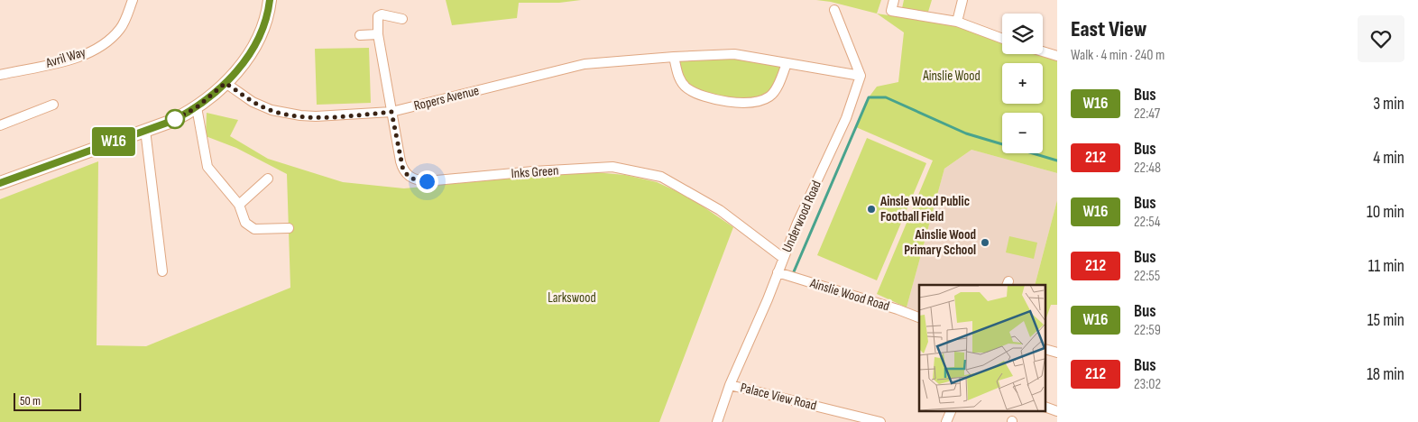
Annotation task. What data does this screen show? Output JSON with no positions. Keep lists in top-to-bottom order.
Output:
{
  "streets": {
    "street": [
      "Avril Way",
      "Ropers Avenue",
      "Inks Green",
      "Underwood Road",
      "Ainslie Wood Road",
      "Palace View Road"
    ]
  },
  "crossings": [
    ["Ropers Avenue", "Inks Green"],
    ["Ropers Avenue", "Underwood Road"],
    ["Inks Green", "Underwood Road"],
    ["Underwood Road", "Ainslie Wood Road"],
    ["Underwood Road", "Palace View Road"]
  ],
  "parks": ["Ainslie Wood", "Larkswood"],
  "places": ["Ainsle Wood Public Football Field", "Ainslie Wood Primary School"],
  "lines": ["bus line W16"],
  "scale_bar": "50 m",
  "page": {
    "on_map": "W16",
    "heading": ["East View", "Walk · 4 min · 240 m"],
    "map_buttons": ["+", "−"],
    "list": [
      {
        "mark": "W16",
        "name": "Bus",
        "note": "22:47",
        "value": "3 min"
      },
      {
        "mark": "212",
        "name": "Bus",
        "note": "22:48",
        "value": "4 min"
      },
      {
        "mark": "W16",
        "name": "Bus",
        "note": "22:54",
        "value": "10 min"
      },
      {
        "mark": "212",
        "name": "Bus",
        "note": "22:55",
        "value": "11 min"
      },
      {
        "mark": "W16",
        "name": "Bus",
        "note": "22:59",
        "value": "15 min"
      },
      {
        "mark": "212",
        "name": "Bus",
        "note": "23:02",
        "value": "18 min"
      }
    ],
    "scale": "50 m"
  }
}
